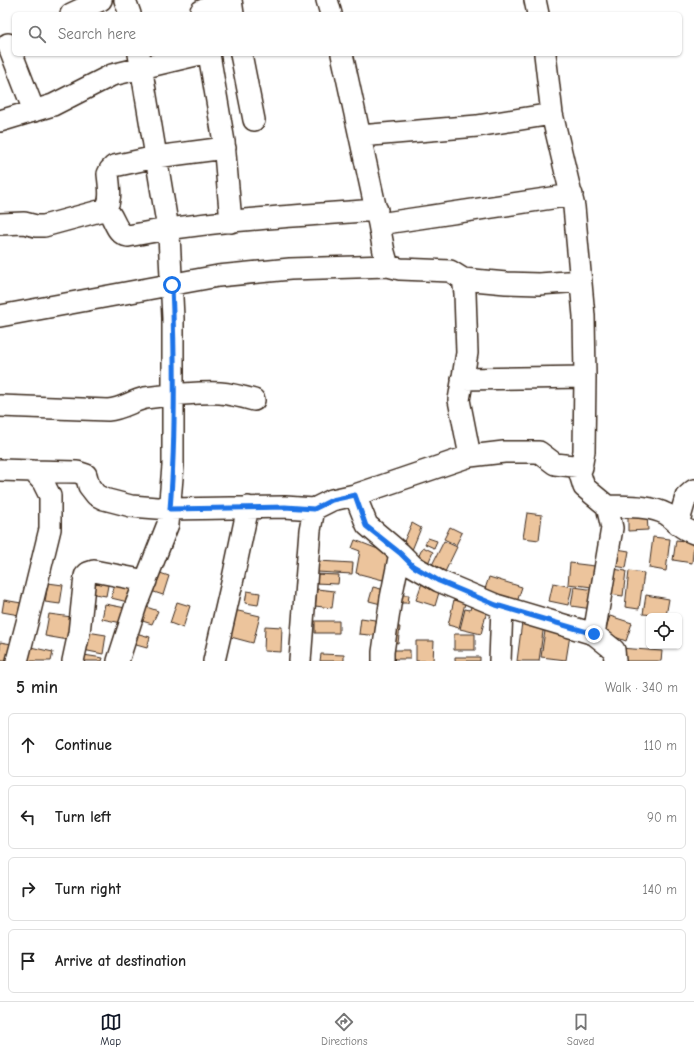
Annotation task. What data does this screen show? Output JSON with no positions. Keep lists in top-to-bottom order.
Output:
{
  "page": {
    "search": "Search here",
    "heading": ["5 min", "Walk · 340 m"],
    "list": [
      ["Continue", "110 m"],
      ["Turn left", "90 m"],
      ["Turn right", "140 m"],
      "Arrive at destination"
    ],
    "nav": ["Map", "Directions", "Saved"]
  }
}
